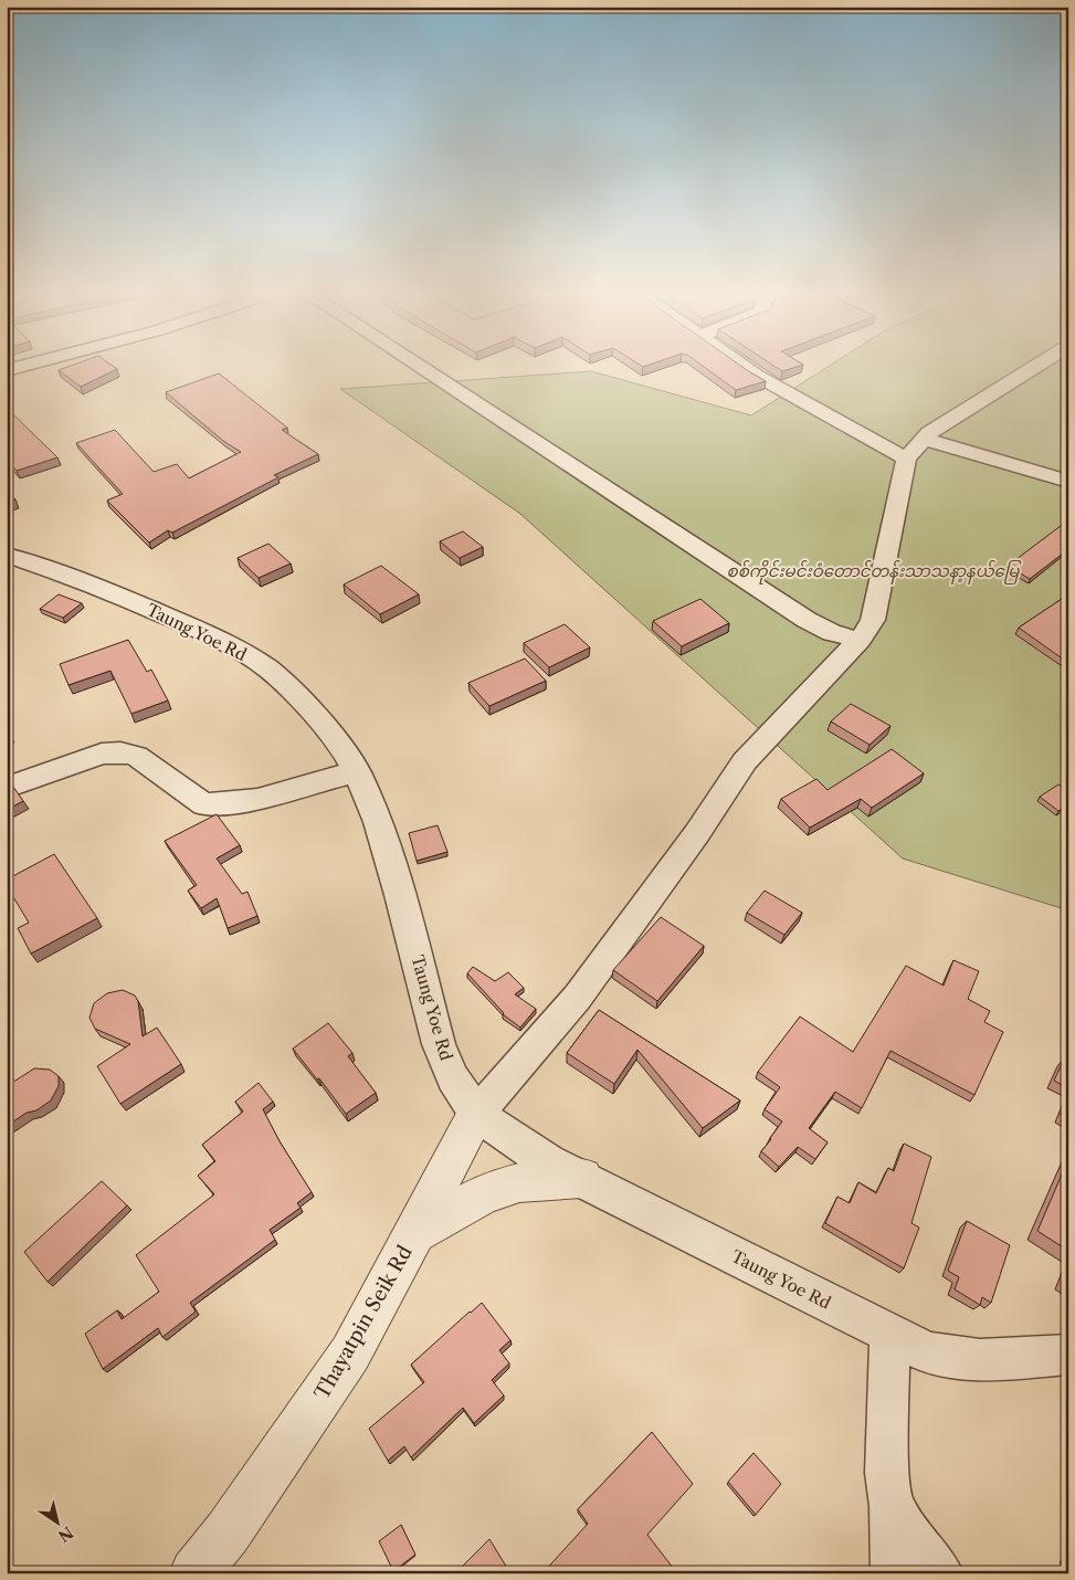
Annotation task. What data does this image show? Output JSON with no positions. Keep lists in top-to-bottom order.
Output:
{
  "streets": {
    "street": ["Taung Yoe Rd", "Thayatpin Seik Rd"]
  },
  "crossings": [
    ["Taung Yoe Rd", "Thayatpin Seik Rd"]
  ],
  "parks": ["စစ်ကိုင်းမင်းဝံတောင်တန်းသာသနာ့နယ်မြေ"],
  "north": "bottom right"
}
